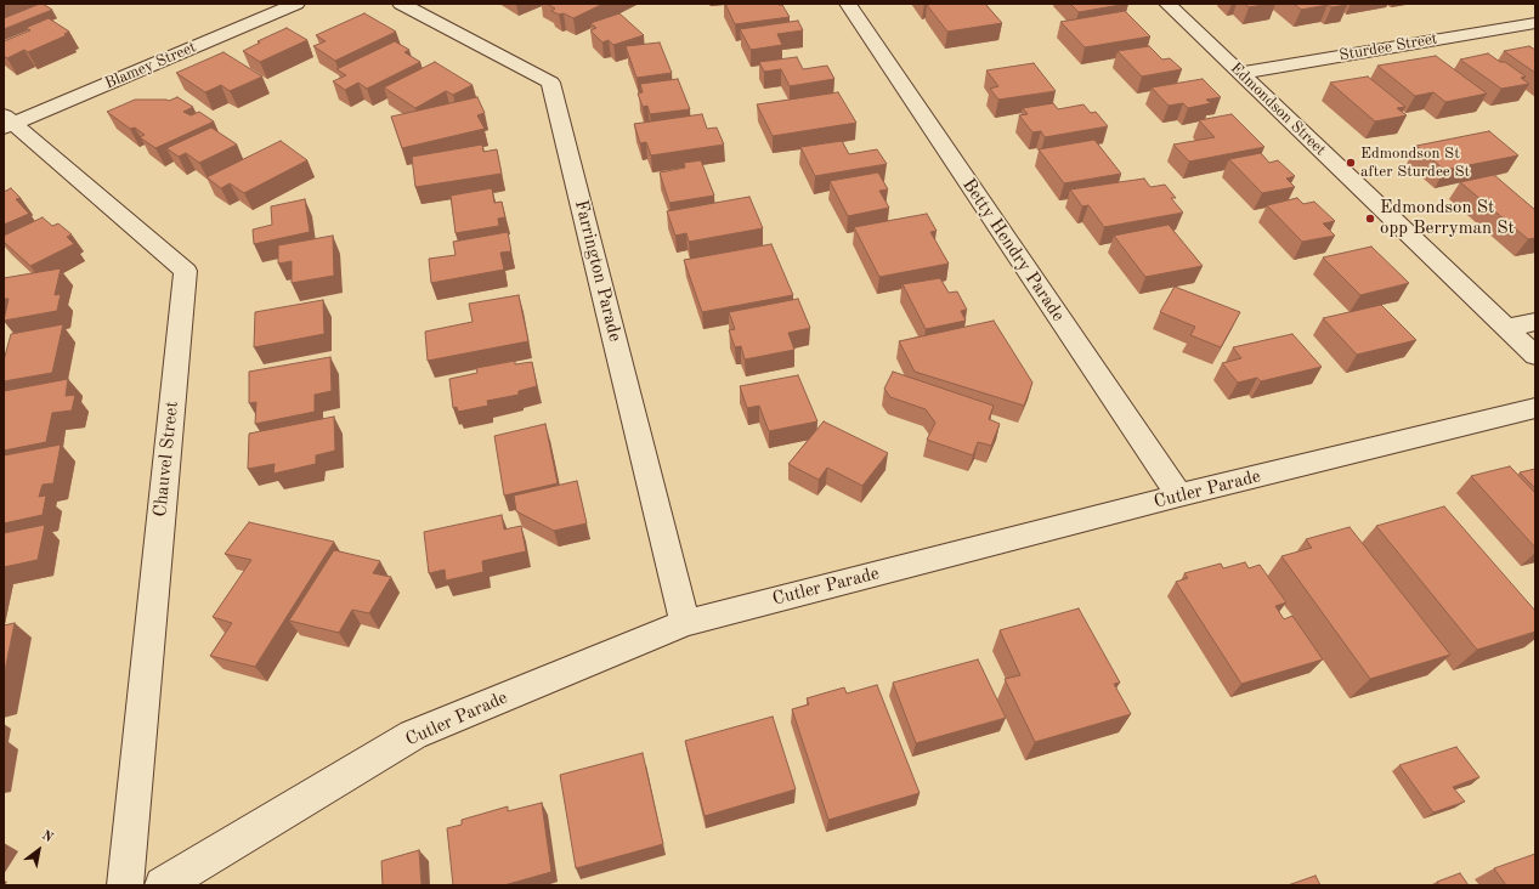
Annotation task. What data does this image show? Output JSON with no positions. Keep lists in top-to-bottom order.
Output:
{
  "streets": {
    "street": [
      "Sturdee Street",
      "Blamey Street",
      "Edmondson Street",
      "Betty Hendry Parade",
      "Farrington Parade",
      "Chauvel Street",
      "Cutler Parade"
    ]
  },
  "crossings": [
    ["Sturdee Street", "Edmondson Street"],
    ["Blamey Street", "Chauvel Street"],
    ["Betty Hendry Parade", "Cutler Parade"],
    ["Farrington Parade", "Cutler Parade"]
  ],
  "places": ["Edmondson St after Sturdee St", "Edmondson St opp Berryman St"],
  "north": "top right"
}
